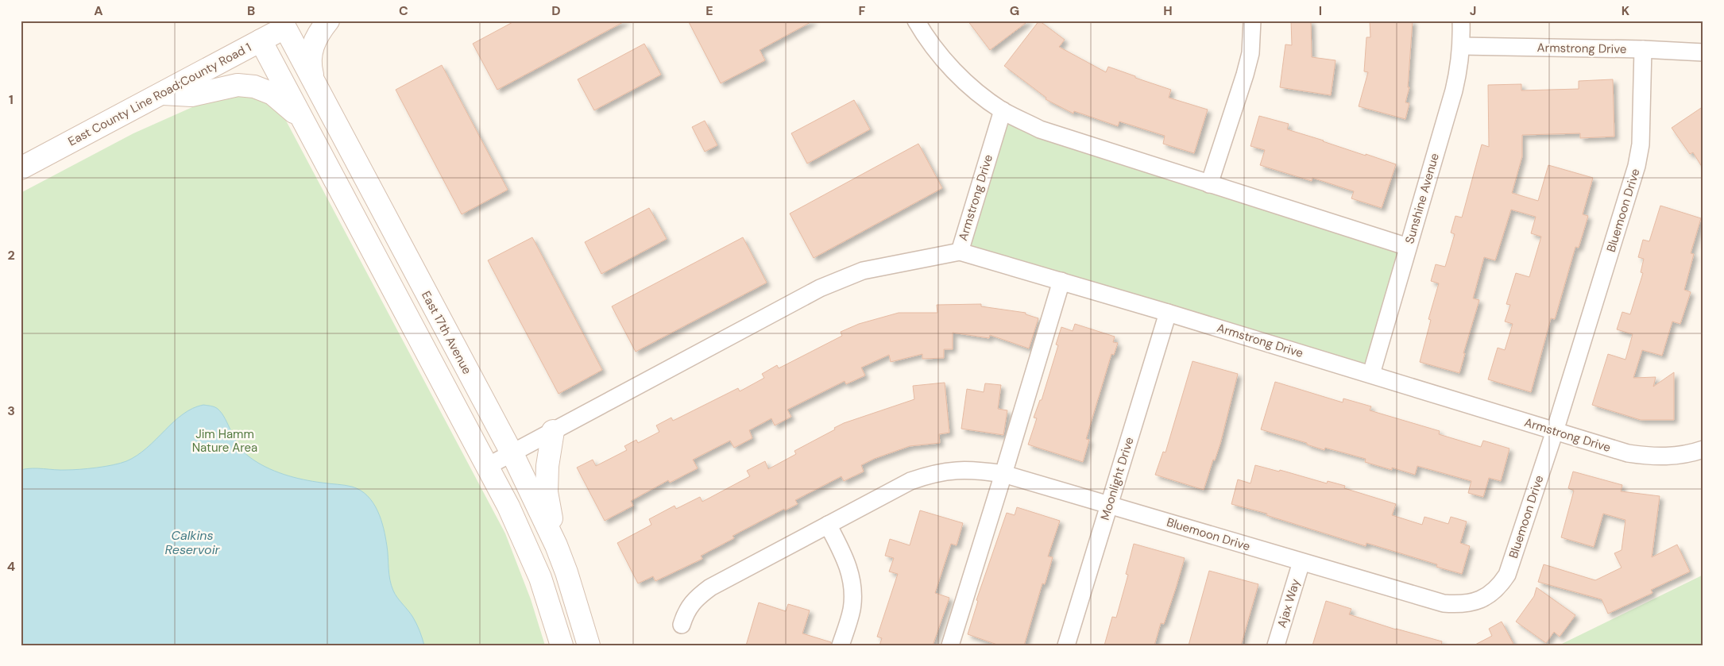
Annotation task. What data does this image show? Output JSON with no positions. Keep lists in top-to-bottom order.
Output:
{
  "streets": {
    "main road": ["East County Line Road;County Road 1", "East 17th Avenue"],
    "street": [
      "Armstrong Drive",
      "Sunshine Avenue",
      "Bluemoon Drive",
      "Moonlight Drive",
      "Ajax Way"
    ]
  },
  "crossings": [
    ["Armstrong Drive", "Sunshine Avenue"],
    ["Armstrong Drive", "Bluemoon Drive"],
    ["Armstrong Drive", "Moonlight Drive"],
    ["East County Line Road;County Road 1", "East 17th Avenue"],
    ["Bluemoon Drive", "Moonlight Drive"],
    ["Bluemoon Drive", "Ajax Way"]
  ],
  "water": ["Calkins Reservoir"],
  "parks": ["Jim Hamm Nature Area"],
  "grid": {
    "columns": [
      "A",
      "B",
      "C",
      "D",
      "E",
      "F",
      "G",
      "H",
      "I",
      "J",
      "K"
    ],
    "rows": [
      "1",
      "2",
      "3",
      "4"
    ]
  }
}
